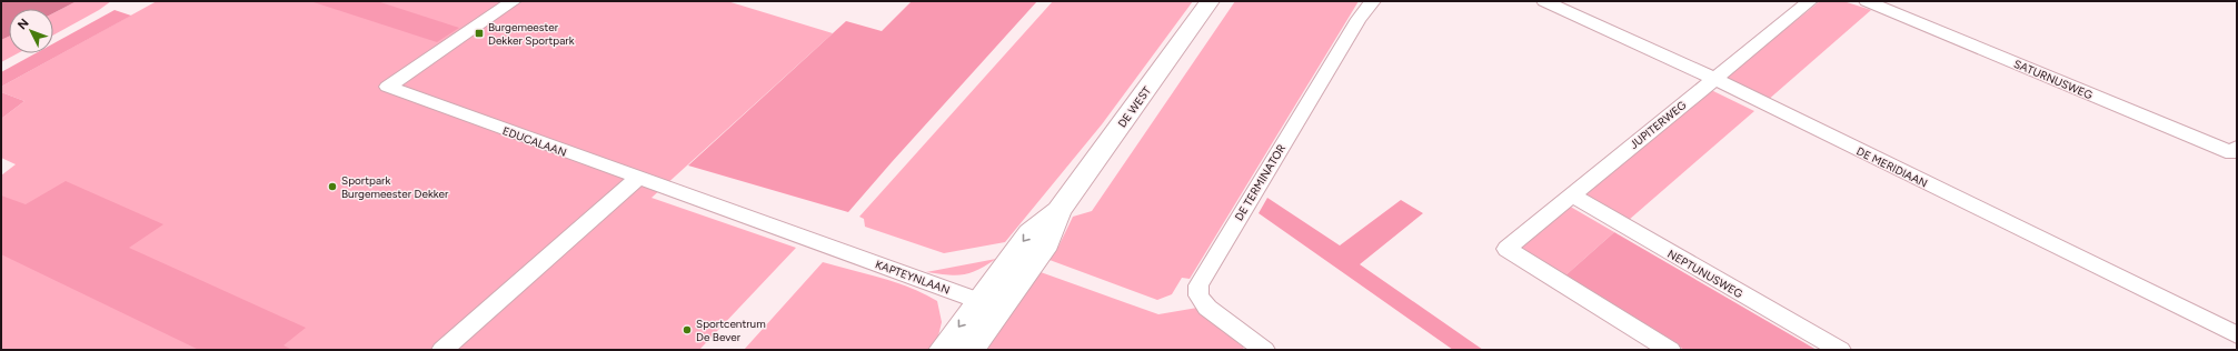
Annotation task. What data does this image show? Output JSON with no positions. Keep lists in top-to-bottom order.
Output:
{
  "streets": {
    "main road": ["DE WEST"],
    "street": [
      "SATURNUSWEG",
      "JUPITERWEG",
      "EDUCALAAN",
      "DE MERIDIAAN",
      "DE TERMINATOR",
      "NEPTUNUSWEG",
      "KAPTEYNLAAN"
    ]
  },
  "crossings": [
    ["DE WEST", "KAPTEYNLAAN"],
    ["JUPITERWEG", "DE MERIDIAAN"],
    ["JUPITERWEG", "NEPTUNUSWEG"],
    ["EDUCALAAN", "KAPTEYNLAAN"]
  ],
  "places": {
    "transit": ["Burgemeester Dekker Sportpark"],
    "other": ["Sportpark Burgemeester Dekker", "Sportcentrum De Bever"]
  },
  "north": "top left"
}
